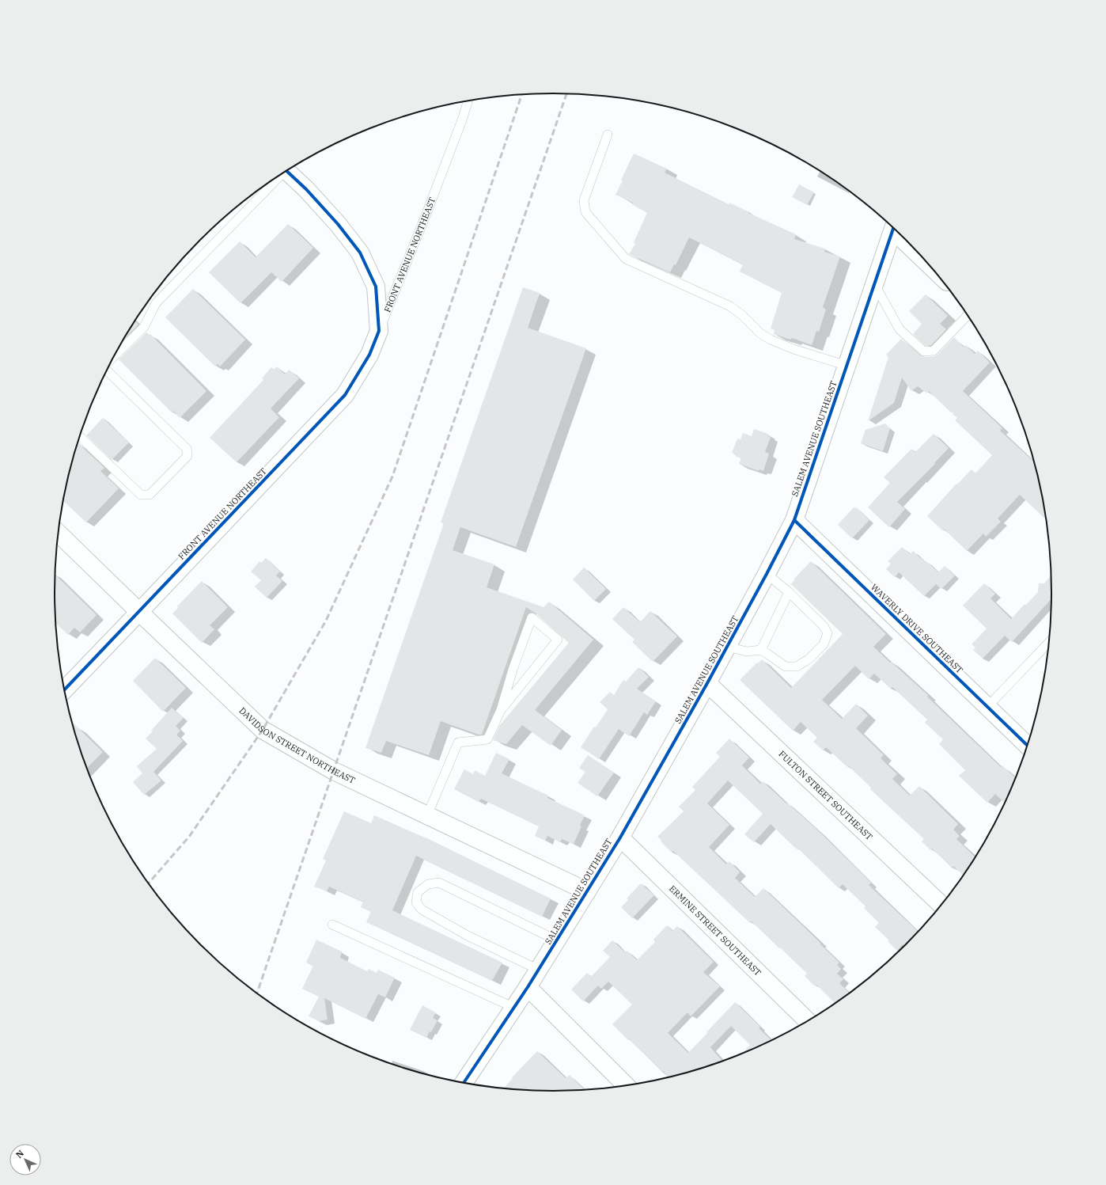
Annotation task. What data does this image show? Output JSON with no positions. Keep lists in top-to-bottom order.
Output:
{
  "streets": {
    "street": [
      "FRONT AVENUE NORTHEAST",
      "SALEM AVENUE SOUTHEAST",
      "WAVERLY DRIVE SOUTHEAST",
      "DAVIDSON STREET NORTHEAST",
      "FULTON STREET SOUTHEAST",
      "ERMINE STREET SOUTHEAST"
    ]
  },
  "crossings": [
    ["FRONT AVENUE NORTHEAST", "DAVIDSON STREET NORTHEAST"],
    ["SALEM AVENUE SOUTHEAST", "WAVERLY DRIVE SOUTHEAST"],
    ["SALEM AVENUE SOUTHEAST", "DAVIDSON STREET NORTHEAST"],
    ["SALEM AVENUE SOUTHEAST", "FULTON STREET SOUTHEAST"],
    ["SALEM AVENUE SOUTHEAST", "ERMINE STREET SOUTHEAST"]
  ],
  "north": "top left"
}
